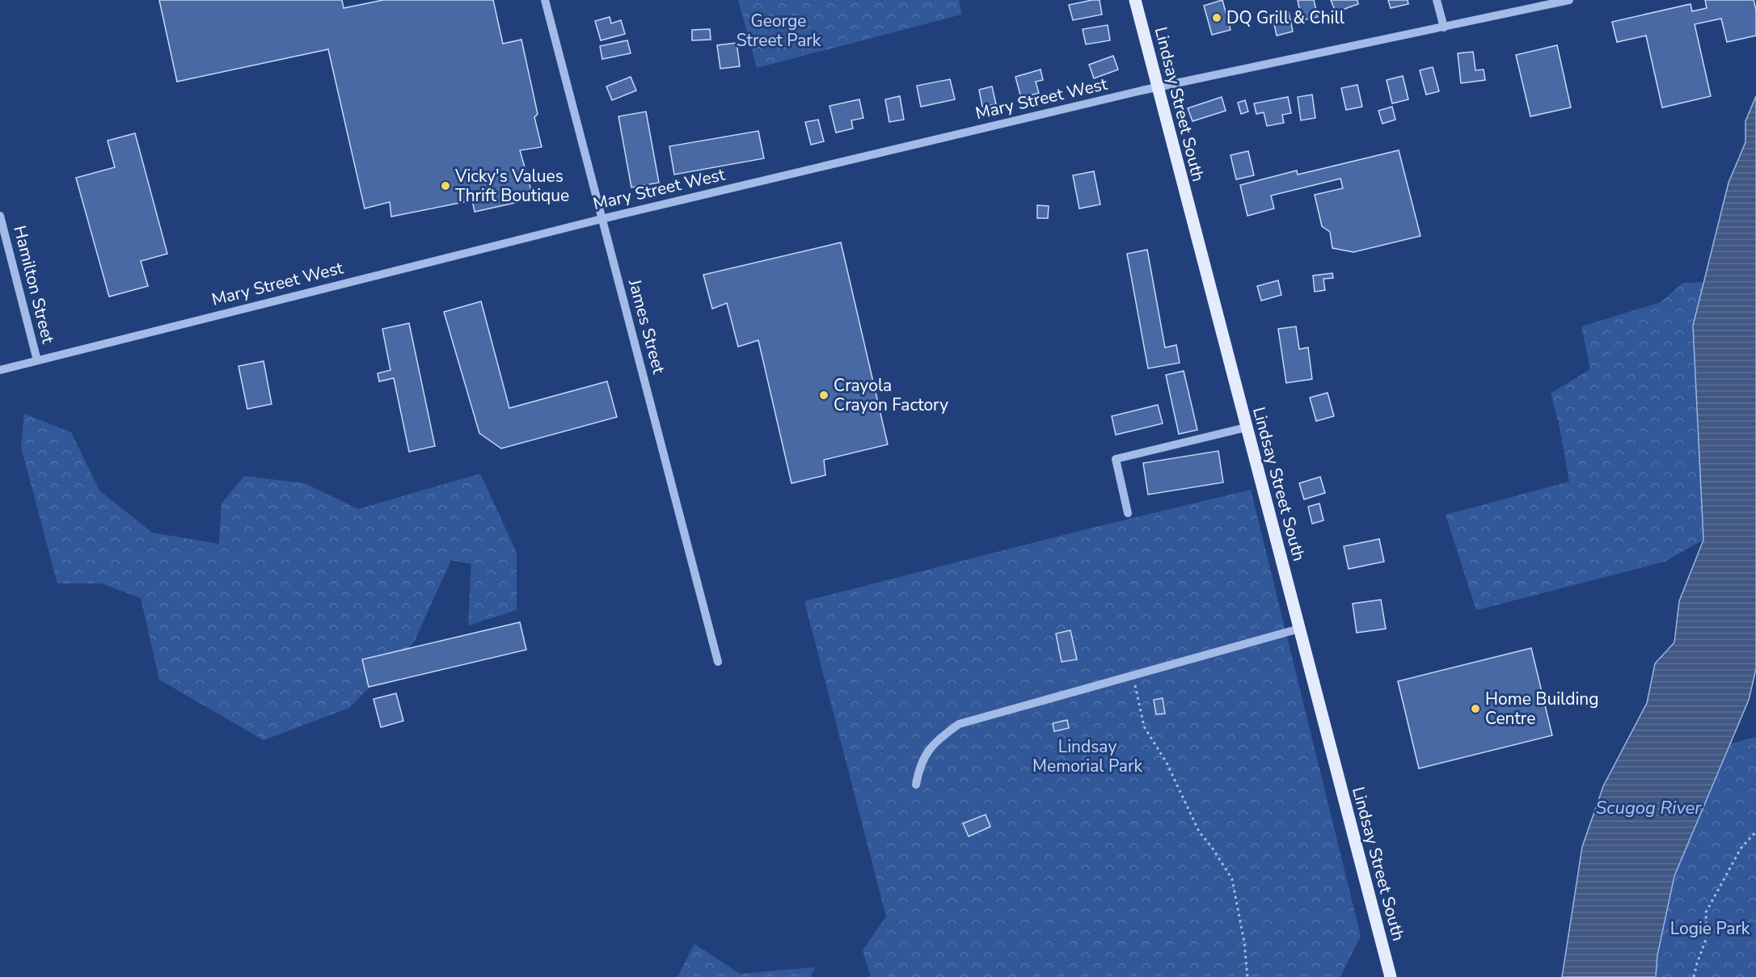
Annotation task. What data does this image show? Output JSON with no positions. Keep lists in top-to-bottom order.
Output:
{
  "streets": {
    "main road": ["Lindsay Street South"],
    "street": ["Mary Street West", "Hamilton Street", "James Street"]
  },
  "crossings": [
    ["Mary Street West", "Lindsay Street South"],
    ["Mary Street West", "Hamilton Street"],
    ["Mary Street West", "James Street"]
  ],
  "water": ["Scugog River"],
  "parks": ["George Street Park", "Lindsay Memorial Park", "Logie Park"],
  "places": [
    "DQ Grill & Chill",
    "Vicky's Values Thrift Boutique",
    "Crayola Crayon Factory",
    "Home Building Centre"
  ]
}
